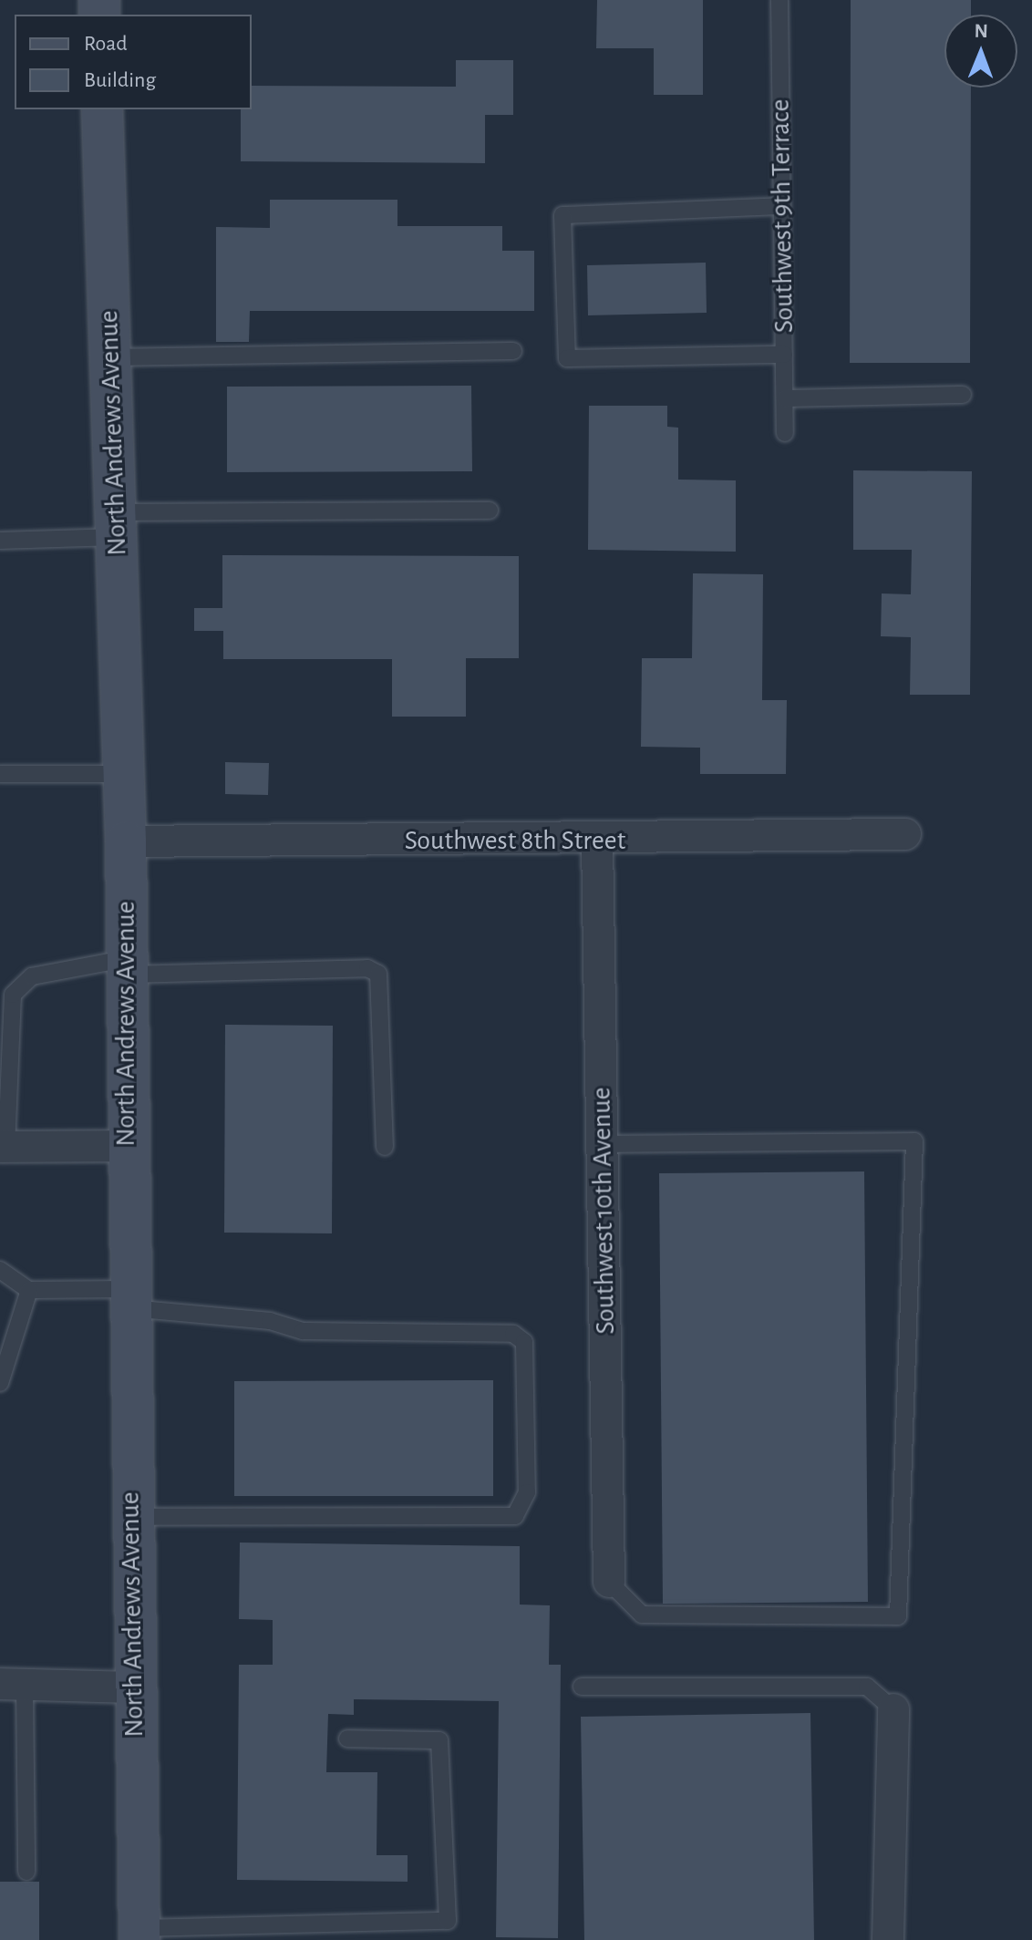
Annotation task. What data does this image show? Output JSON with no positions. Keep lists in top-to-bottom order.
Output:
{
  "streets": {
    "main road": ["North Andrews Avenue"],
    "street": ["Southwest 8th Street", "Southwest 10th Avenue"],
    "lane": ["Southwest 9th Terrace"]
  },
  "crossings": [
    ["North Andrews Avenue", "Southwest 8th Street"],
    ["Southwest 8th Street", "Southwest 10th Avenue"]
  ],
  "legend": ["Road", "Building"],
  "north": "top"
}
